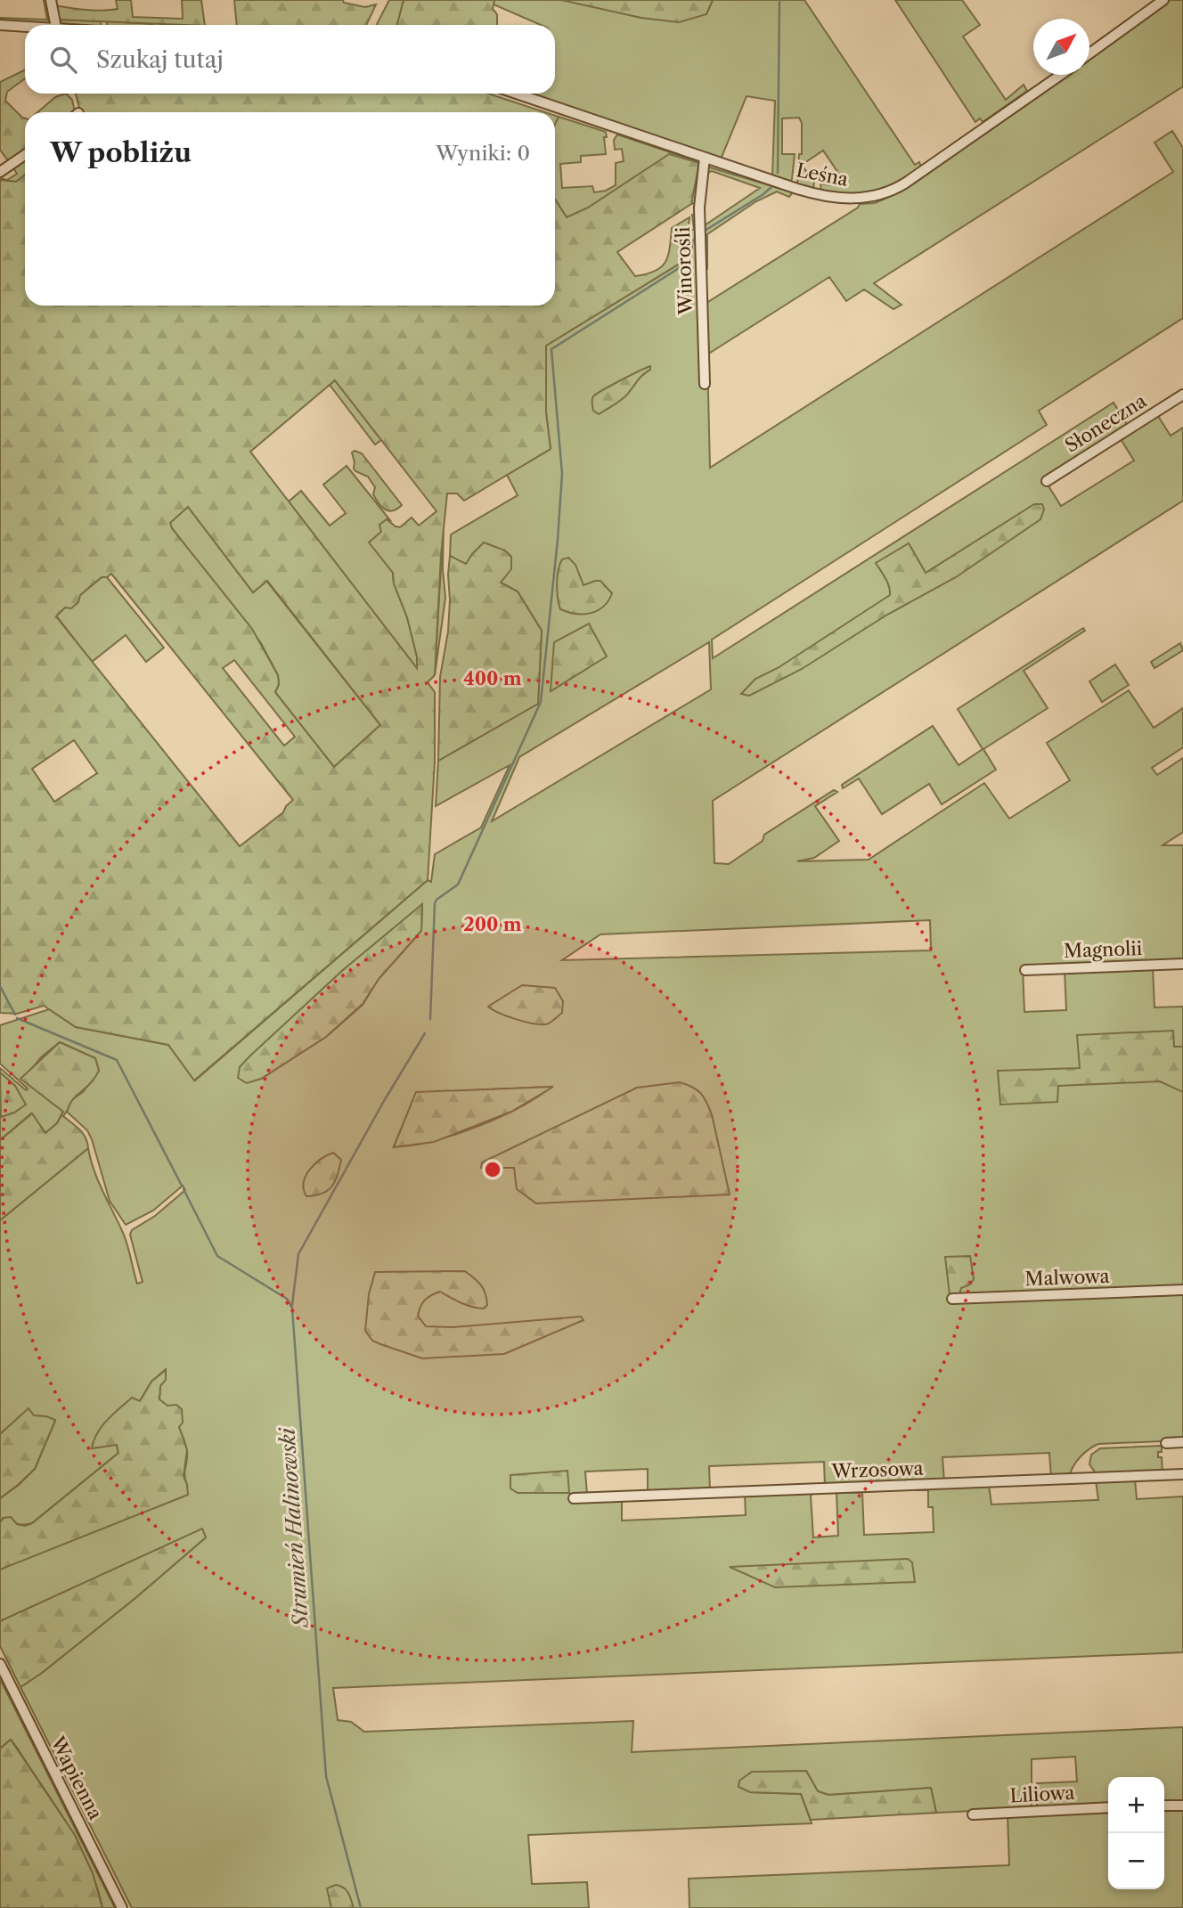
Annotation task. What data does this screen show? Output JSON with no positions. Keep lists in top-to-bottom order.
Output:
{
  "streets": {
    "street": [
      "Leśna",
      "Winorośli",
      "Słoneczna",
      "Magnolii",
      "Malwowa",
      "Wrzosowa",
      "Wapienna",
      "Liliowa"
    ]
  },
  "crossings": [
    ["Leśna", "Winorośli"]
  ],
  "water": ["Strumień Halinowski"],
  "north": "top right",
  "page": {
    "search": "Szukaj tutaj",
    "heading": ["W pobliżu", "Wyniki: 0"],
    "map_buttons": ["+", "−"]
  },
  "rings": ["400 m", "200 m"]
}
